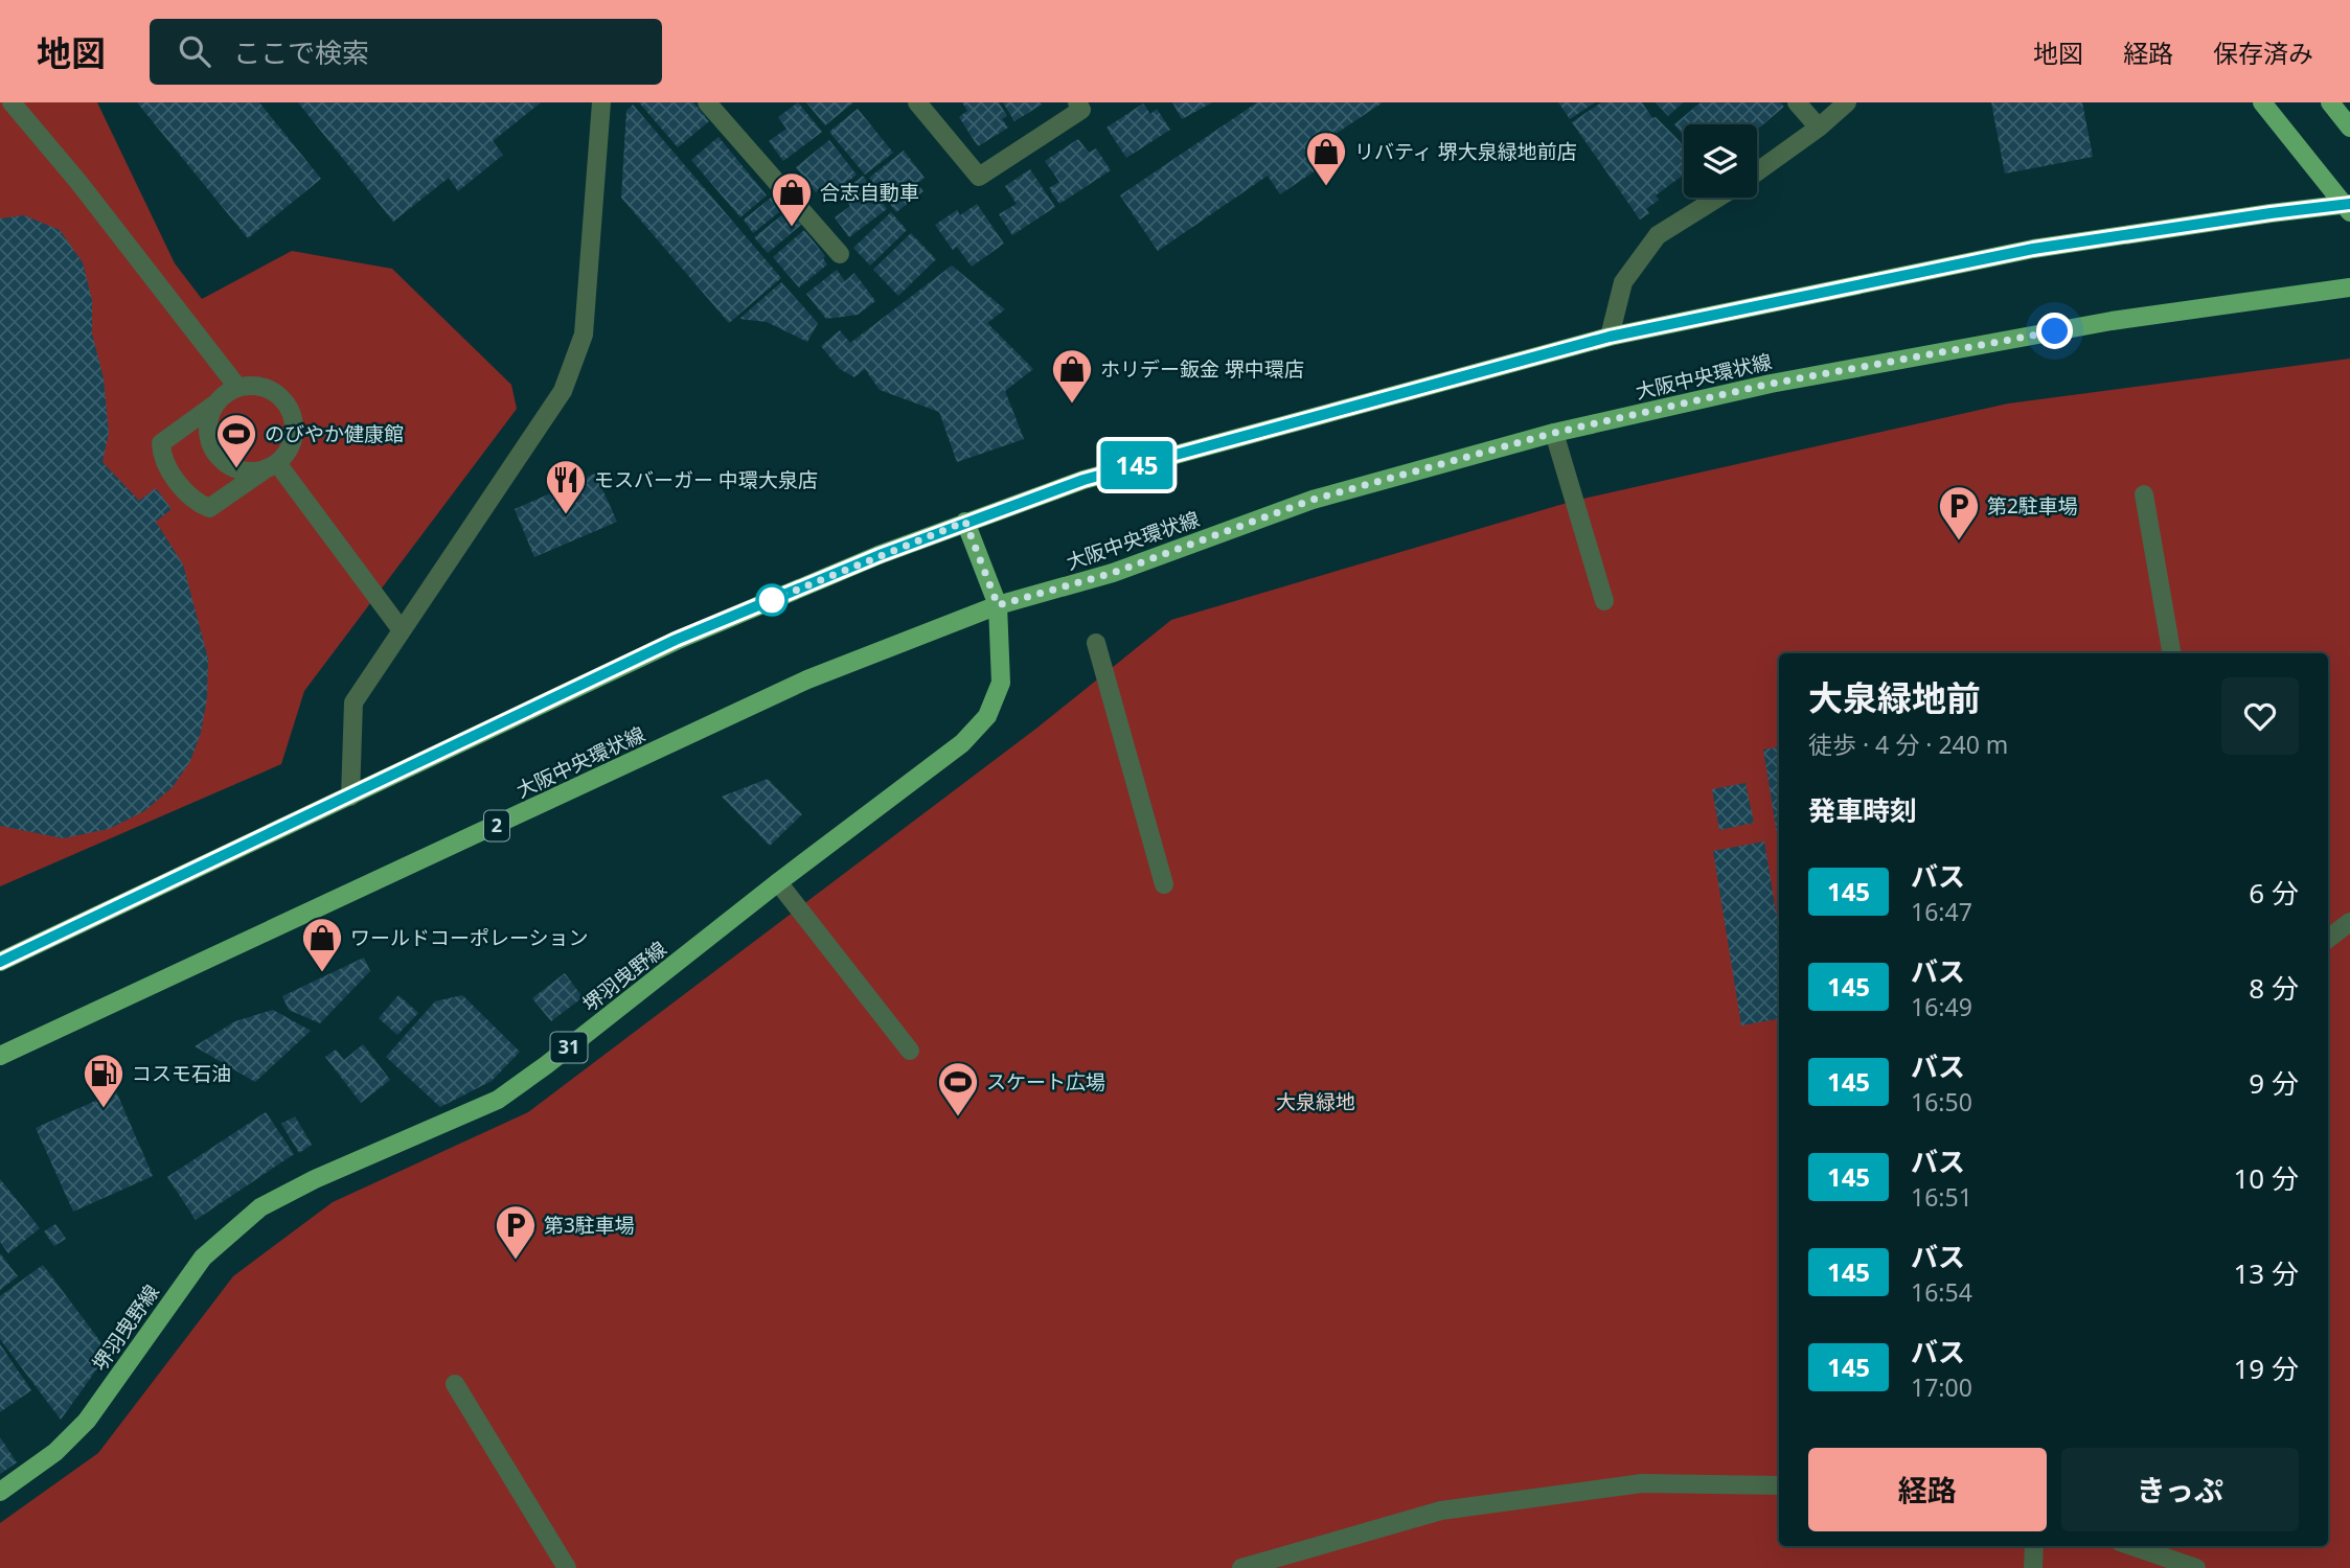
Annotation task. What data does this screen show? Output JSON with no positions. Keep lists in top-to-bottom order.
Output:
{
  "streets": {
    "main road": [
      "大阪中央環状線",
      "2",
      "堺羽曳野線",
      "31"
    ]
  },
  "crossings": [
    ["大阪中央環状線", "堺羽曳野線"]
  ],
  "parks": ["大泉緑地"],
  "places": {
    "shop": [
      "リバティ 堺大泉緑地前店",
      "合志自動車",
      "ホリデー鈑金 堺中環店",
      "ワールドコーポレーション"
    ],
    "sports": ["のびやか健康館", "スケート広場"],
    "restaurant": ["モスバーガー 中環大泉店"],
    "parking": ["第2駐車場", "第3駐車場"],
    "fuel station": ["コスモ石油"]
  },
  "lines": ["bus line 145"],
  "page": {
    "header": "地図",
    "search": "ここで検索",
    "nav": ["地図", "経路", "保存済み"],
    "on_map": "145",
    "heading": [
      ["大泉緑地前", "徒歩 · 4 分 · 240 m"],
      "発車時刻"
    ],
    "list": [
      {
        "mark": "145",
        "name": "バス",
        "note": "16:47",
        "value": "6 分"
      },
      {
        "mark": "145",
        "name": "バス",
        "note": "16:49",
        "value": "8 分"
      },
      {
        "mark": "145",
        "name": "バス",
        "note": "16:50",
        "value": "9 分"
      },
      {
        "mark": "145",
        "name": "バス",
        "note": "16:51",
        "value": "10 分"
      },
      {
        "mark": "145",
        "name": "バス",
        "note": "16:54",
        "value": "13 分"
      },
      {
        "mark": "145",
        "name": "バス",
        "note": "17:00",
        "value": "19 分"
      }
    ],
    "buttons": ["経路", "きっぷ"]
  }
}
